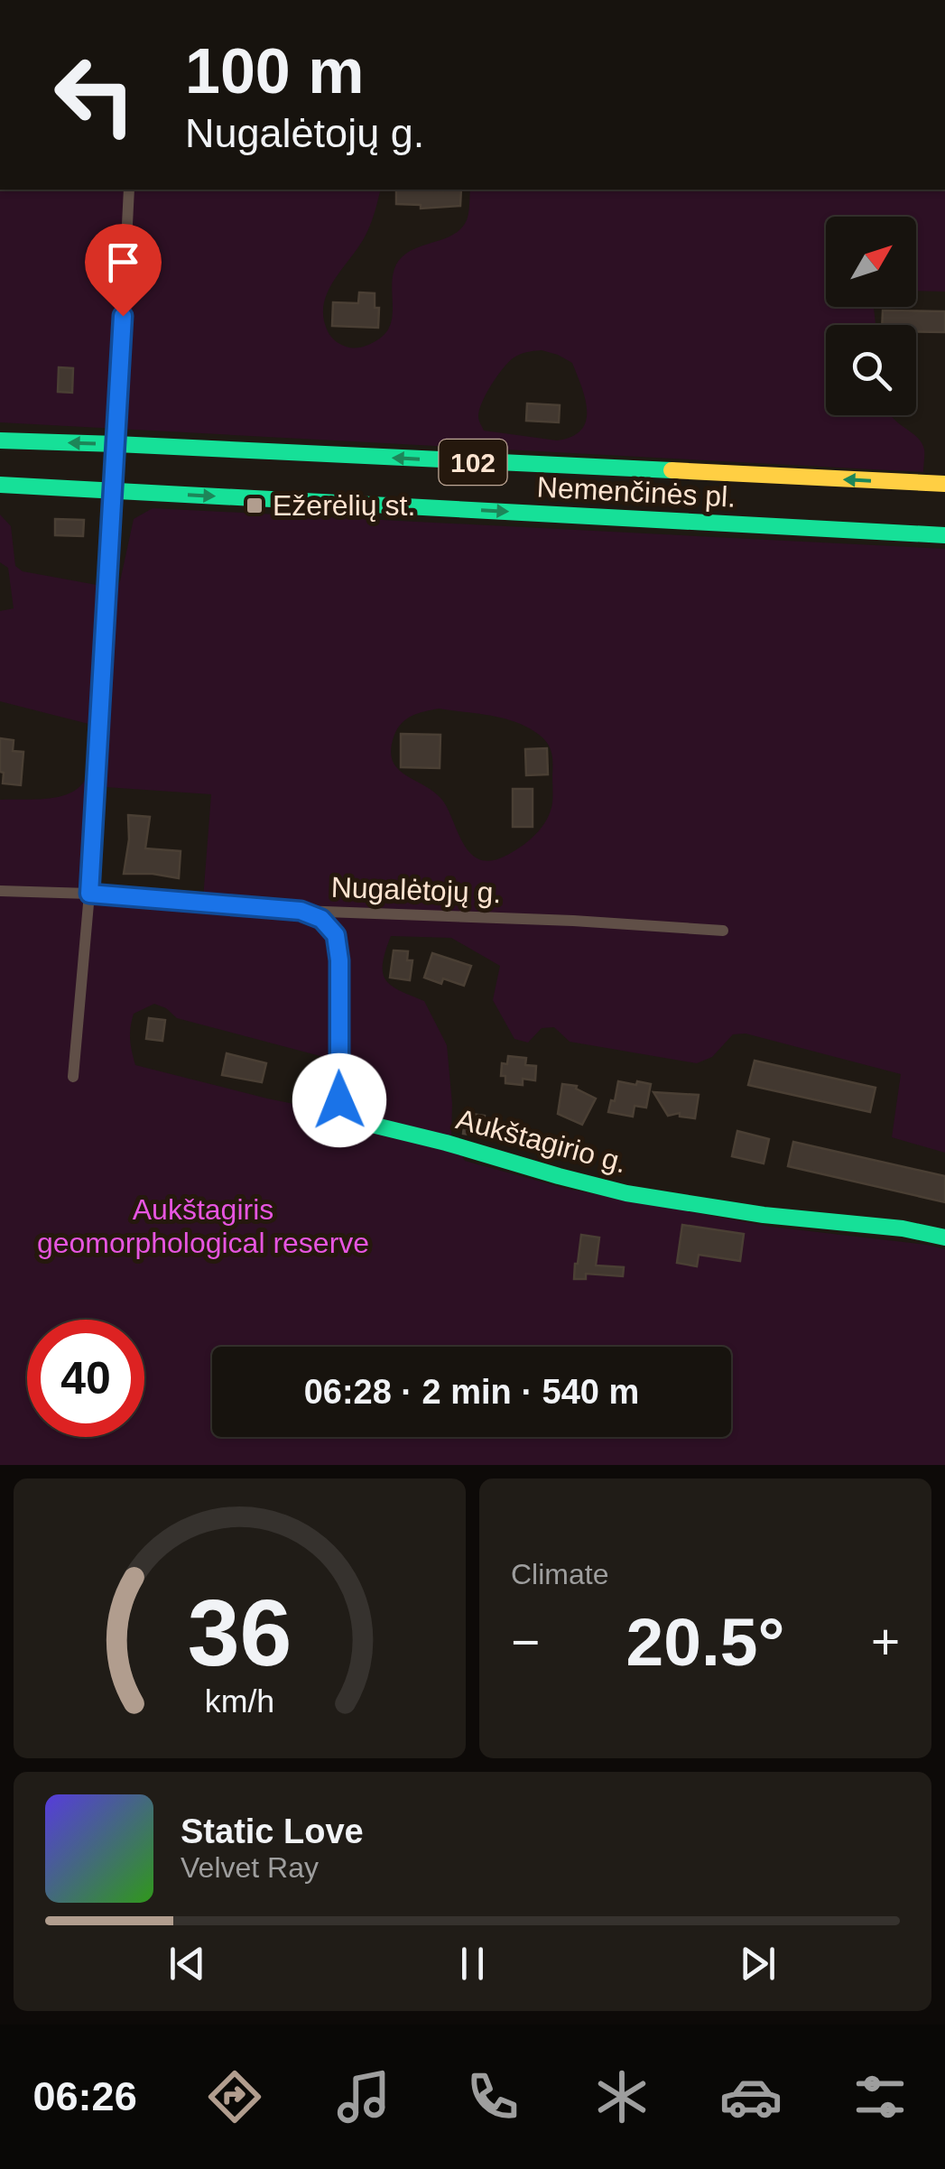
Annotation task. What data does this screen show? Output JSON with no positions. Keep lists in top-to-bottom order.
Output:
{
  "streets": {
    "main road": ["102", "Nemenčinės pl.", "Aukštagirio g."],
    "street": ["Nugalėtojų g."]
  },
  "crossings": [
    ["Nugalėtojų g.", "Aukštagirio g."]
  ],
  "parks": ["Aukštagiris geomorphological reserve"],
  "places": {
    "transit": ["Ežerėlių st."]
  },
  "north": "top right",
  "page": {
    "turn": ["100 m", "Nugalėtojų g."],
    "limit": "40",
    "trip": "06:28 · 2 min · 540 m",
    "tile": "Climate",
    "heat": ["−", "20.5°", "+"],
    "song": ["Static Love", "Velvet Ray"],
    "tabs": "06:26",
    "gauge": ["36", "km/h"]
  }
}
